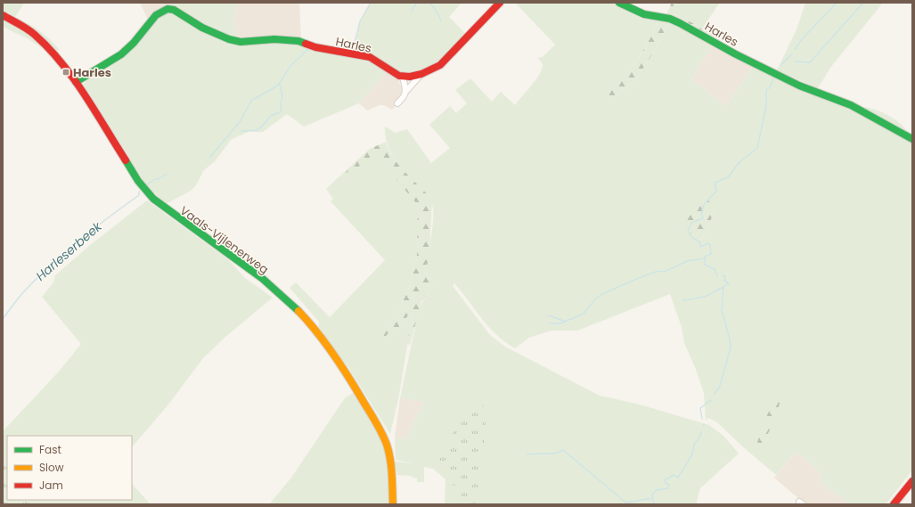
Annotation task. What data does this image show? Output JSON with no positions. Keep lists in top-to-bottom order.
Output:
{
  "streets": {
    "street": ["Harles", "Vaals-Vijlenerweg"]
  },
  "crossings": [
    ["Harles", "Vaals-Vijlenerweg"]
  ],
  "water": ["Harleserbeek"],
  "places": {
    "transit": ["Harles"]
  },
  "legend": ["Fast", "Slow", "Jam"]
}
